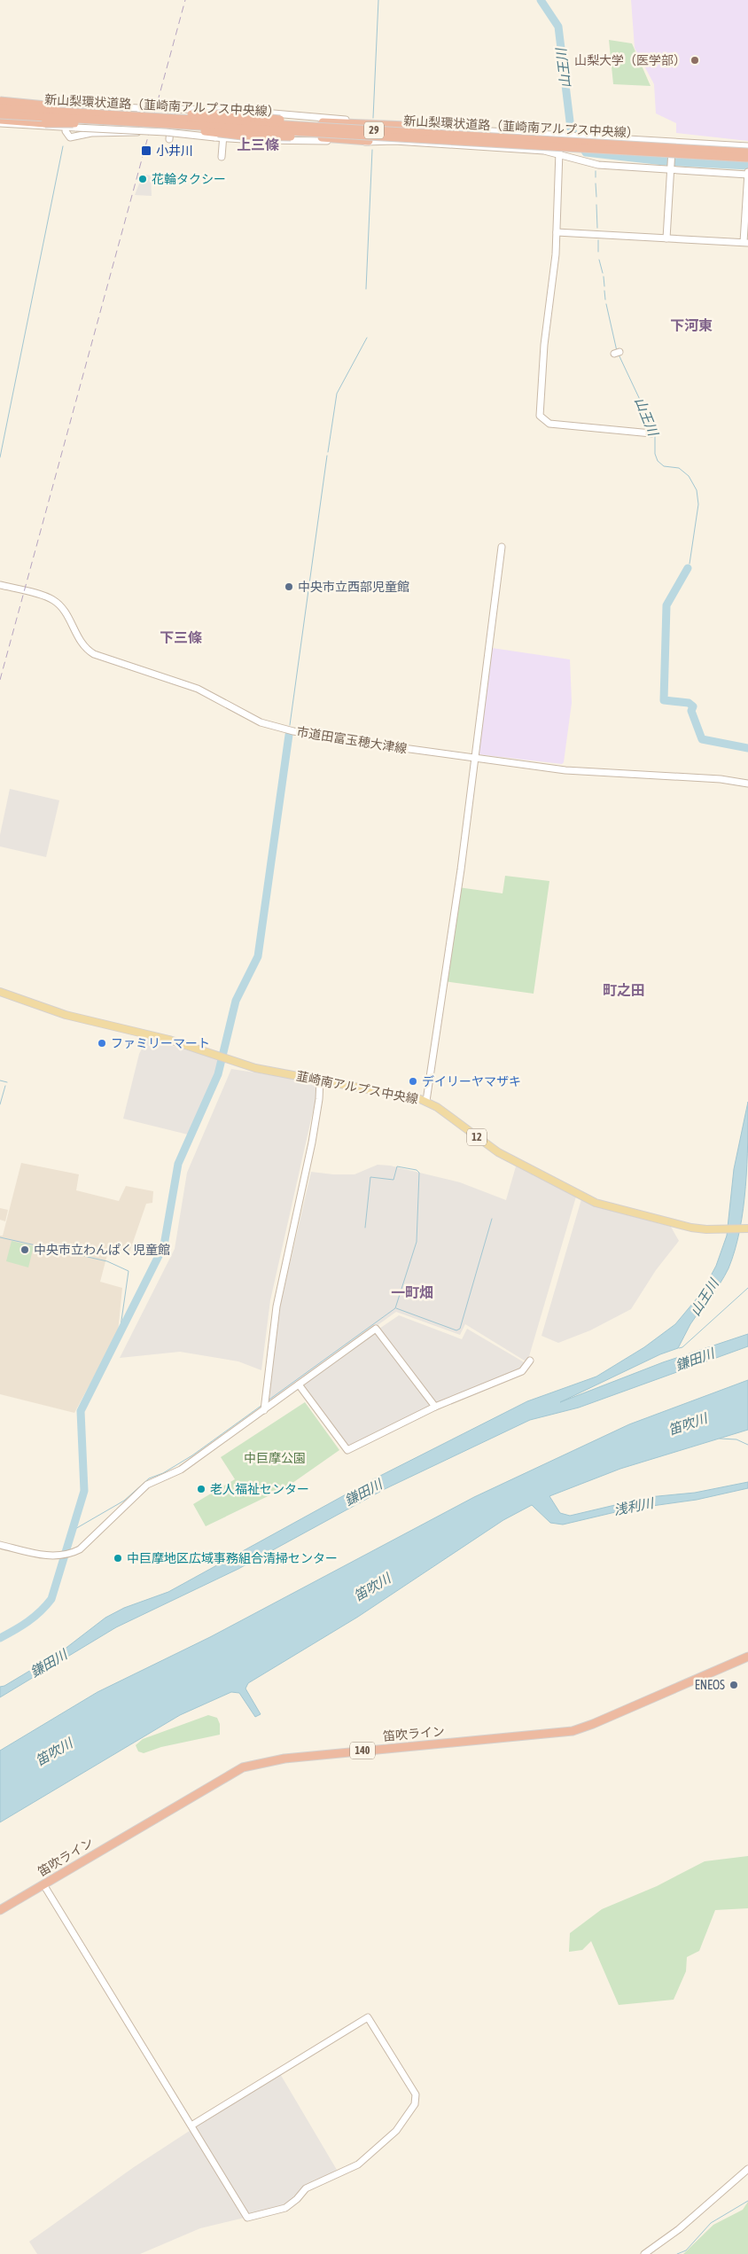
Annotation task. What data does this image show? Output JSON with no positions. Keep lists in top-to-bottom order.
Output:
{
  "streets": {
    "highway": [
      "新山梨環状道路（韮崎南アルプス中央線）",
      "29",
      "笛吹ライン",
      "140"
    ],
    "main road": ["韮崎南アルプス中央線", "12"],
    "street": ["市道田富玉穂大津線"]
  },
  "districts": [
    "上三條",
    "下河東",
    "下三條",
    "町之田",
    "一町畑"
  ],
  "water": [
    "山王川",
    "鎌田川",
    "笛吹川",
    "浅利川"
  ],
  "parks": ["中巨摩公園"],
  "places": {
    "other": [
      "山梨大学（医学部）",
      "花輪タクシー",
      "中央市立西部児童館",
      "ファミリーマート",
      "デイリーヤマザキ",
      "中央市立わんぱく児童館",
      "老人福祉センター",
      "中巨摩地区広域事務組合清掃センター",
      "ENEOS"
    ],
    "transit": ["小井川"]
  }
}
